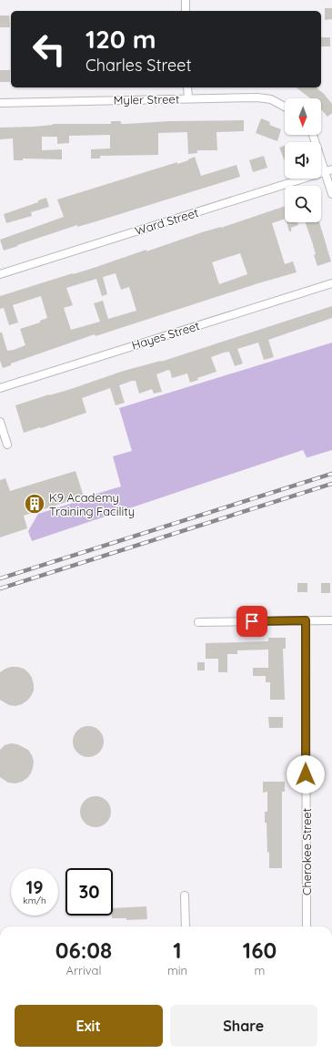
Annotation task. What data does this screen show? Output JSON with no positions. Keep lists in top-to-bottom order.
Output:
{
  "streets": {
    "street": [
      "Myler Street",
      "Ward Street",
      "Hayes Street",
      "Cherokee Street"
    ]
  },
  "places": {
    "building": ["K9 Academy Training Facility"]
  },
  "north": "bottom",
  "page": {
    "turn": ["120 m", "Charles Street"],
    "speed": "19 km/h",
    "limit": "30",
    "eta": [
      "06:08",
      "Arrival",
      "1",
      "min",
      "160",
      "m"
    ],
    "buttons": ["Exit", "Share"]
  }
}
